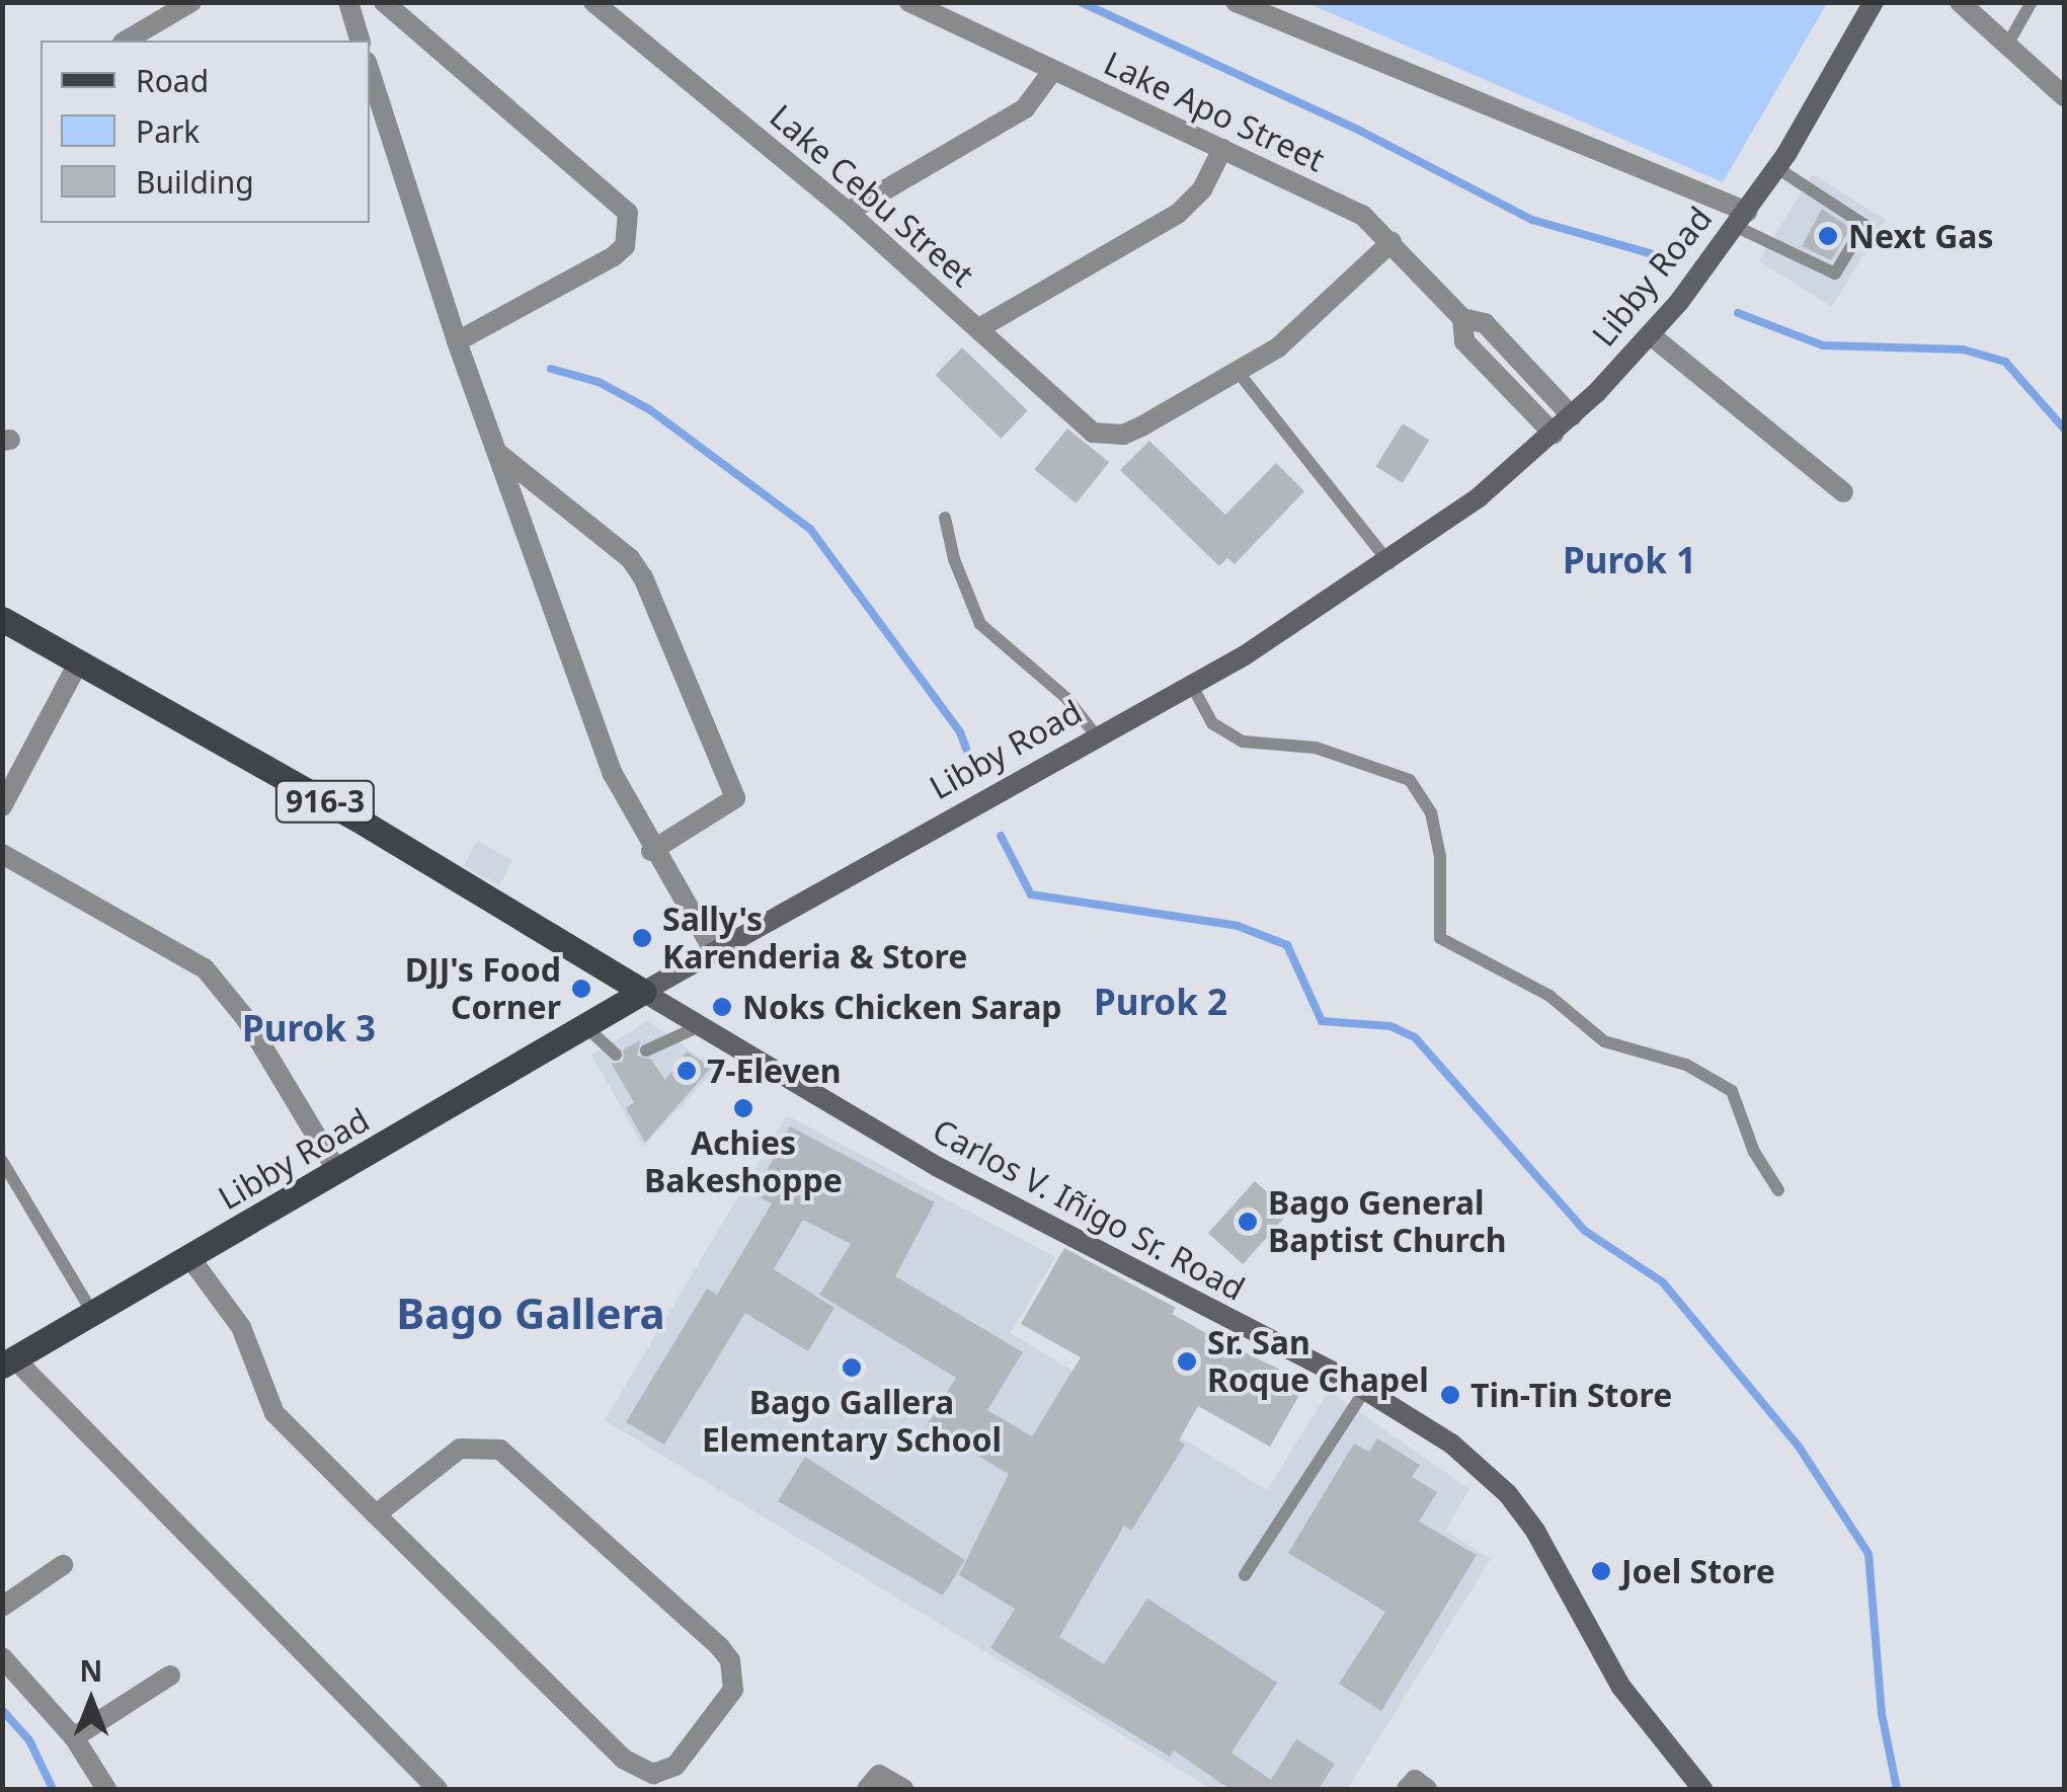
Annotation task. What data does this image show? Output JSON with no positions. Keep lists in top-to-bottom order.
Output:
{
  "streets": {
    "main road": ["Libby Road", "916-3", "Carlos V. Iñigo Sr. Road"],
    "street": ["Lake Apo Street", "Lake Cebu Street"]
  },
  "crossings": [
    ["Lake Apo Street", "Libby Road"],
    ["Libby Road", "916-3"],
    ["Libby Road", "Carlos V. Iñigo Sr. Road"],
    ["916-3", "Carlos V. Iñigo Sr. Road"]
  ],
  "districts": [
    "Purok 1",
    "Purok 2",
    "Purok 3",
    "Bago Gallera"
  ],
  "places": [
    "Next Gas",
    "Sally's Karenderia & Store",
    "DJJ's Food Corner",
    "Noks Chicken Sarap",
    "7-Eleven",
    "Achies Bakeshoppe",
    "Bago General Baptist Church",
    "Sr. San Roque Chapel",
    "Bago Gallera Elementary School",
    "Tin-Tin Store",
    "Joel Store"
  ],
  "legend": ["Road", "Park", "Building"],
  "north": "top"
}
